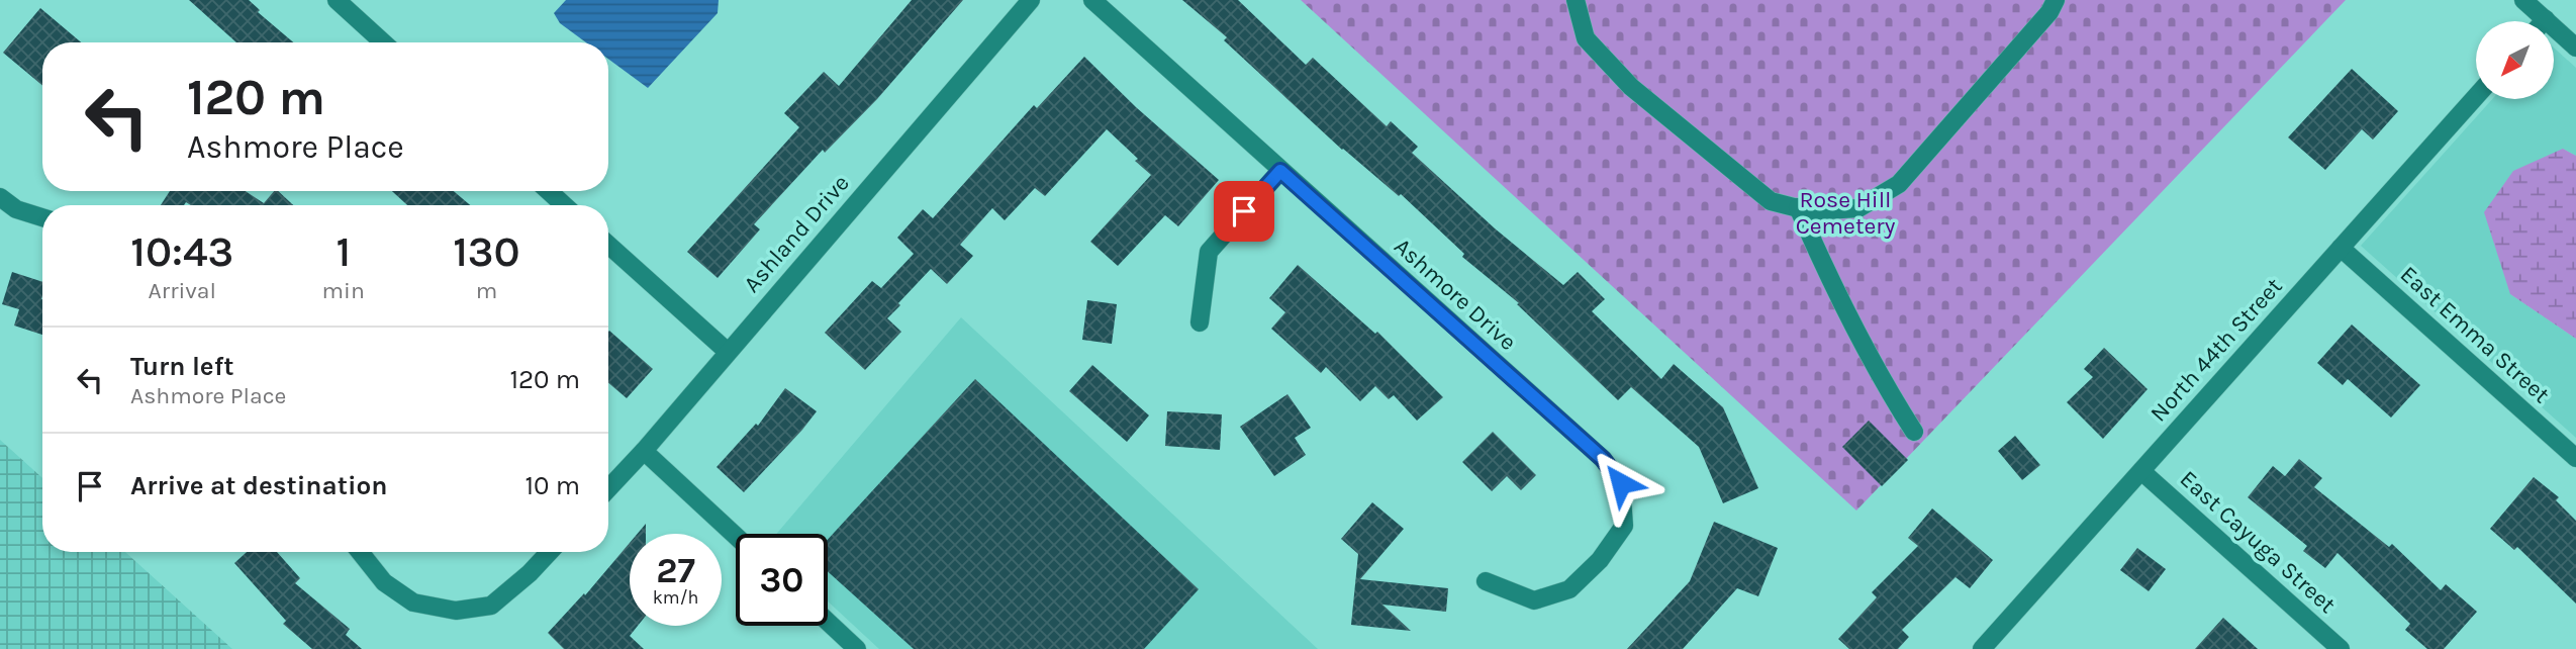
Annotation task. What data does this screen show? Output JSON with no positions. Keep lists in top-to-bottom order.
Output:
{
  "streets": {
    "street": [
      "Ashland Drive",
      "Ashmore Drive",
      "East Emma Street",
      "North 44th Street",
      "East Cayuga Street"
    ]
  },
  "crossings": [
    ["East Emma Street", "North 44th Street"],
    ["North 44th Street", "East Cayuga Street"]
  ],
  "parks": ["Rose Hill Cemetery"],
  "north": "bottom left",
  "page": {
    "turn": ["120 m", "Ashmore Place"],
    "eta": [
      "10:43",
      "Arrival",
      "1",
      "min",
      "130",
      "m"
    ],
    "list": [
      {
        "name": "Turn left",
        "note": "Ashmore Place",
        "value": "120 m"
      },
      {
        "name": "Arrive at destination",
        "value": "10 m"
      }
    ],
    "speed": "27 km/h",
    "limit": "30"
  }
}
